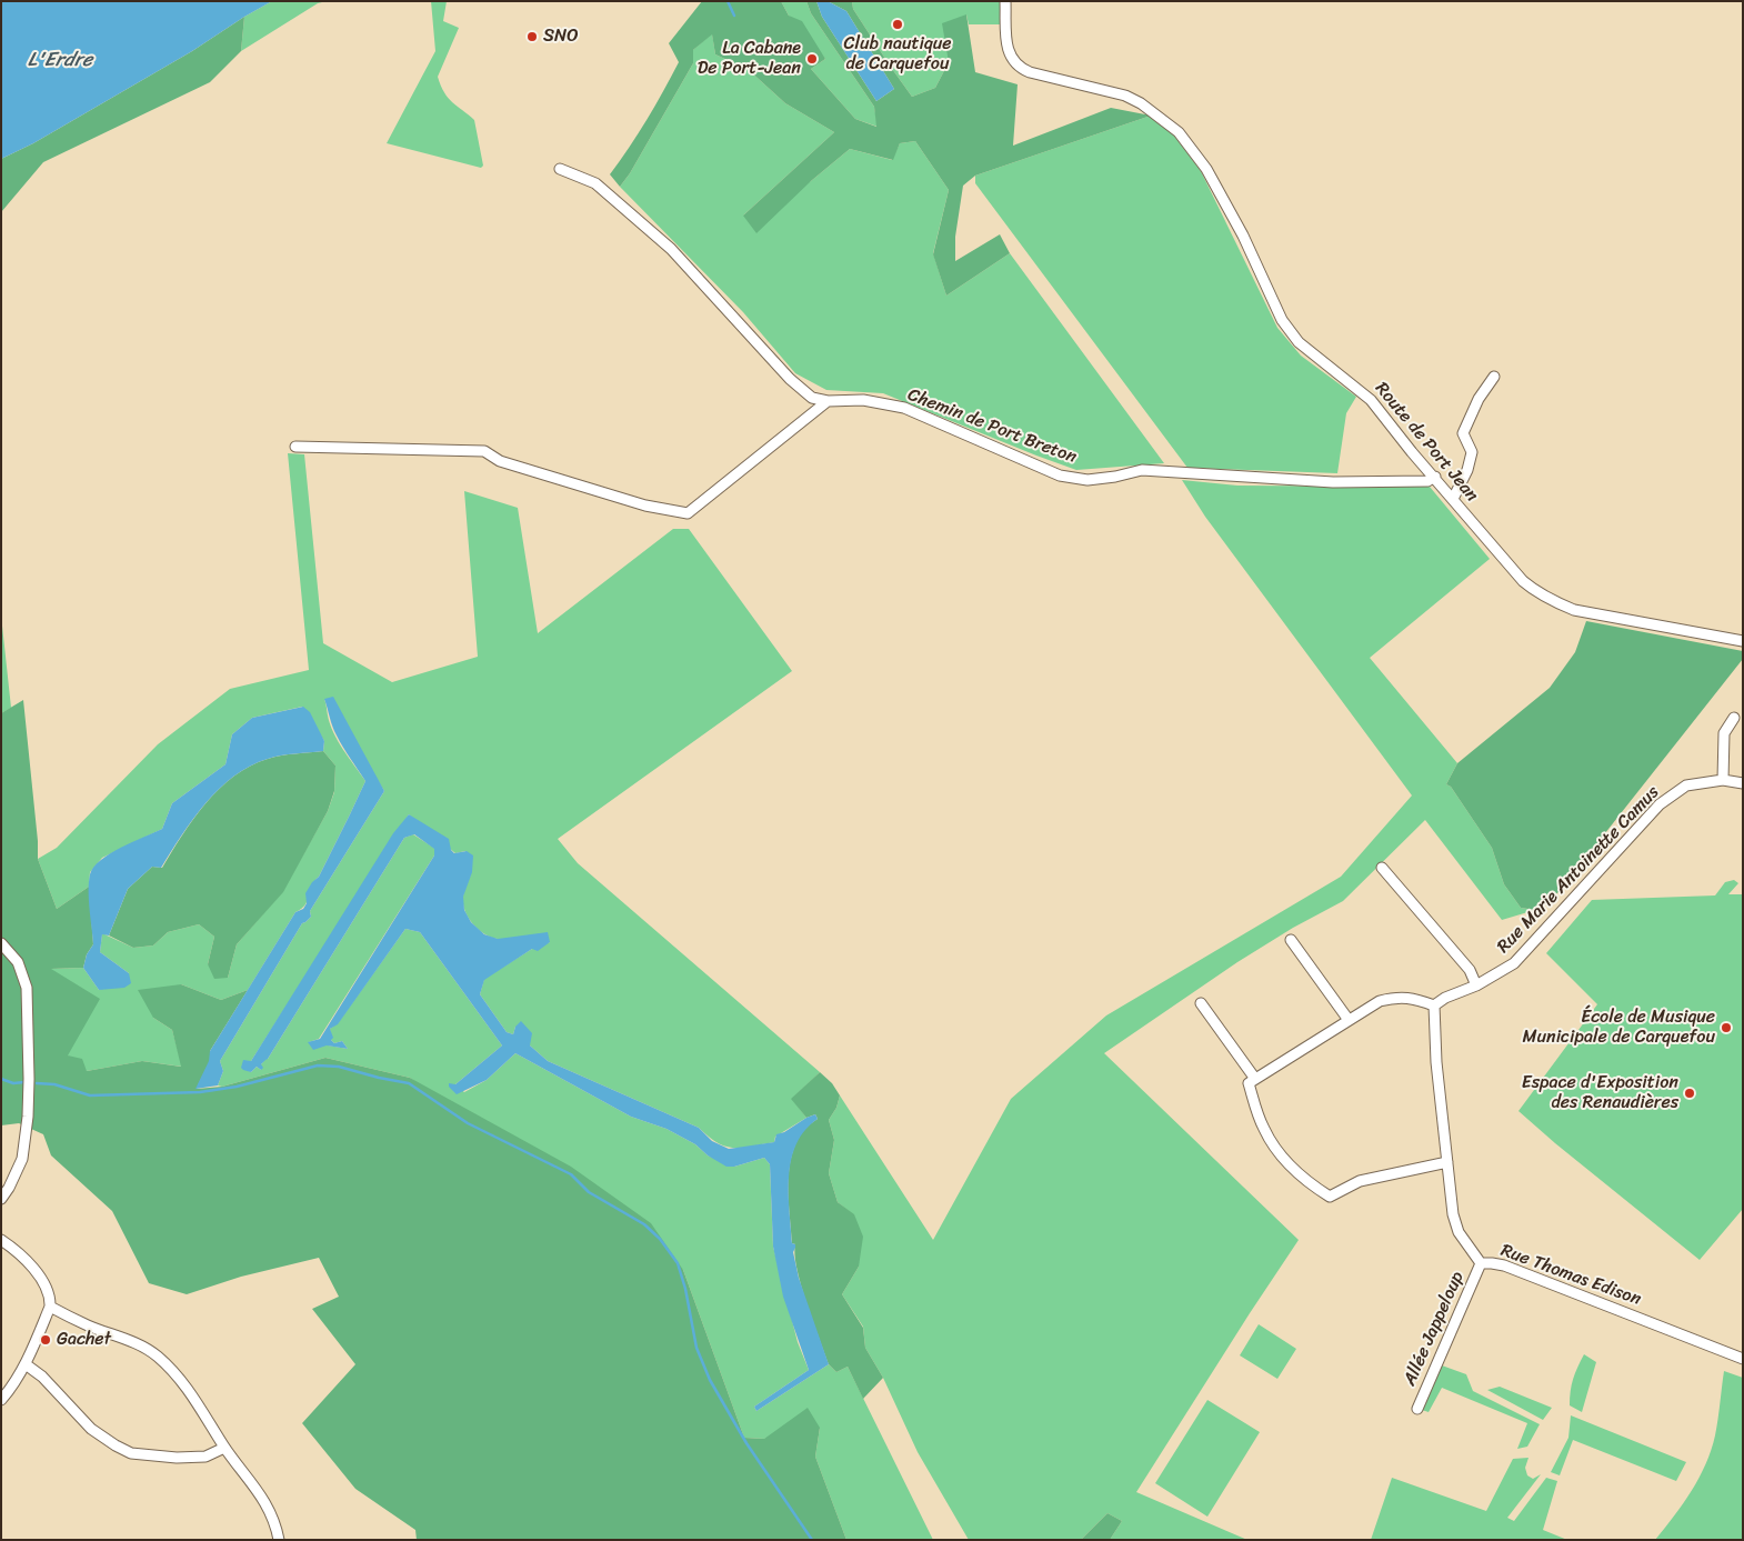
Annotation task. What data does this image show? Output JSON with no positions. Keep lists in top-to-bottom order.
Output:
{
  "streets": {
    "street": [
      "Chemin de Port Breton",
      "Route de Port Jean",
      "Rue Marie Antoinette Camus",
      "Rue Thomas Edison",
      "Allée Jappeloup"
    ]
  },
  "crossings": [
    ["Chemin de Port Breton", "Route de Port Jean"],
    ["Rue Marie Antoinette Camus", "Rue Thomas Edison"],
    ["Rue Thomas Edison", "Allée Jappeloup"]
  ],
  "water": ["L'Erdre"],
  "places": [
    "Club nautique de Carquefou",
    "SNO",
    "La Cabane De Port-Jean",
    "École de Musique Municipale de Carquefou",
    "Espace d'Exposition des Renaudières",
    "Gachet"
  ]
}
